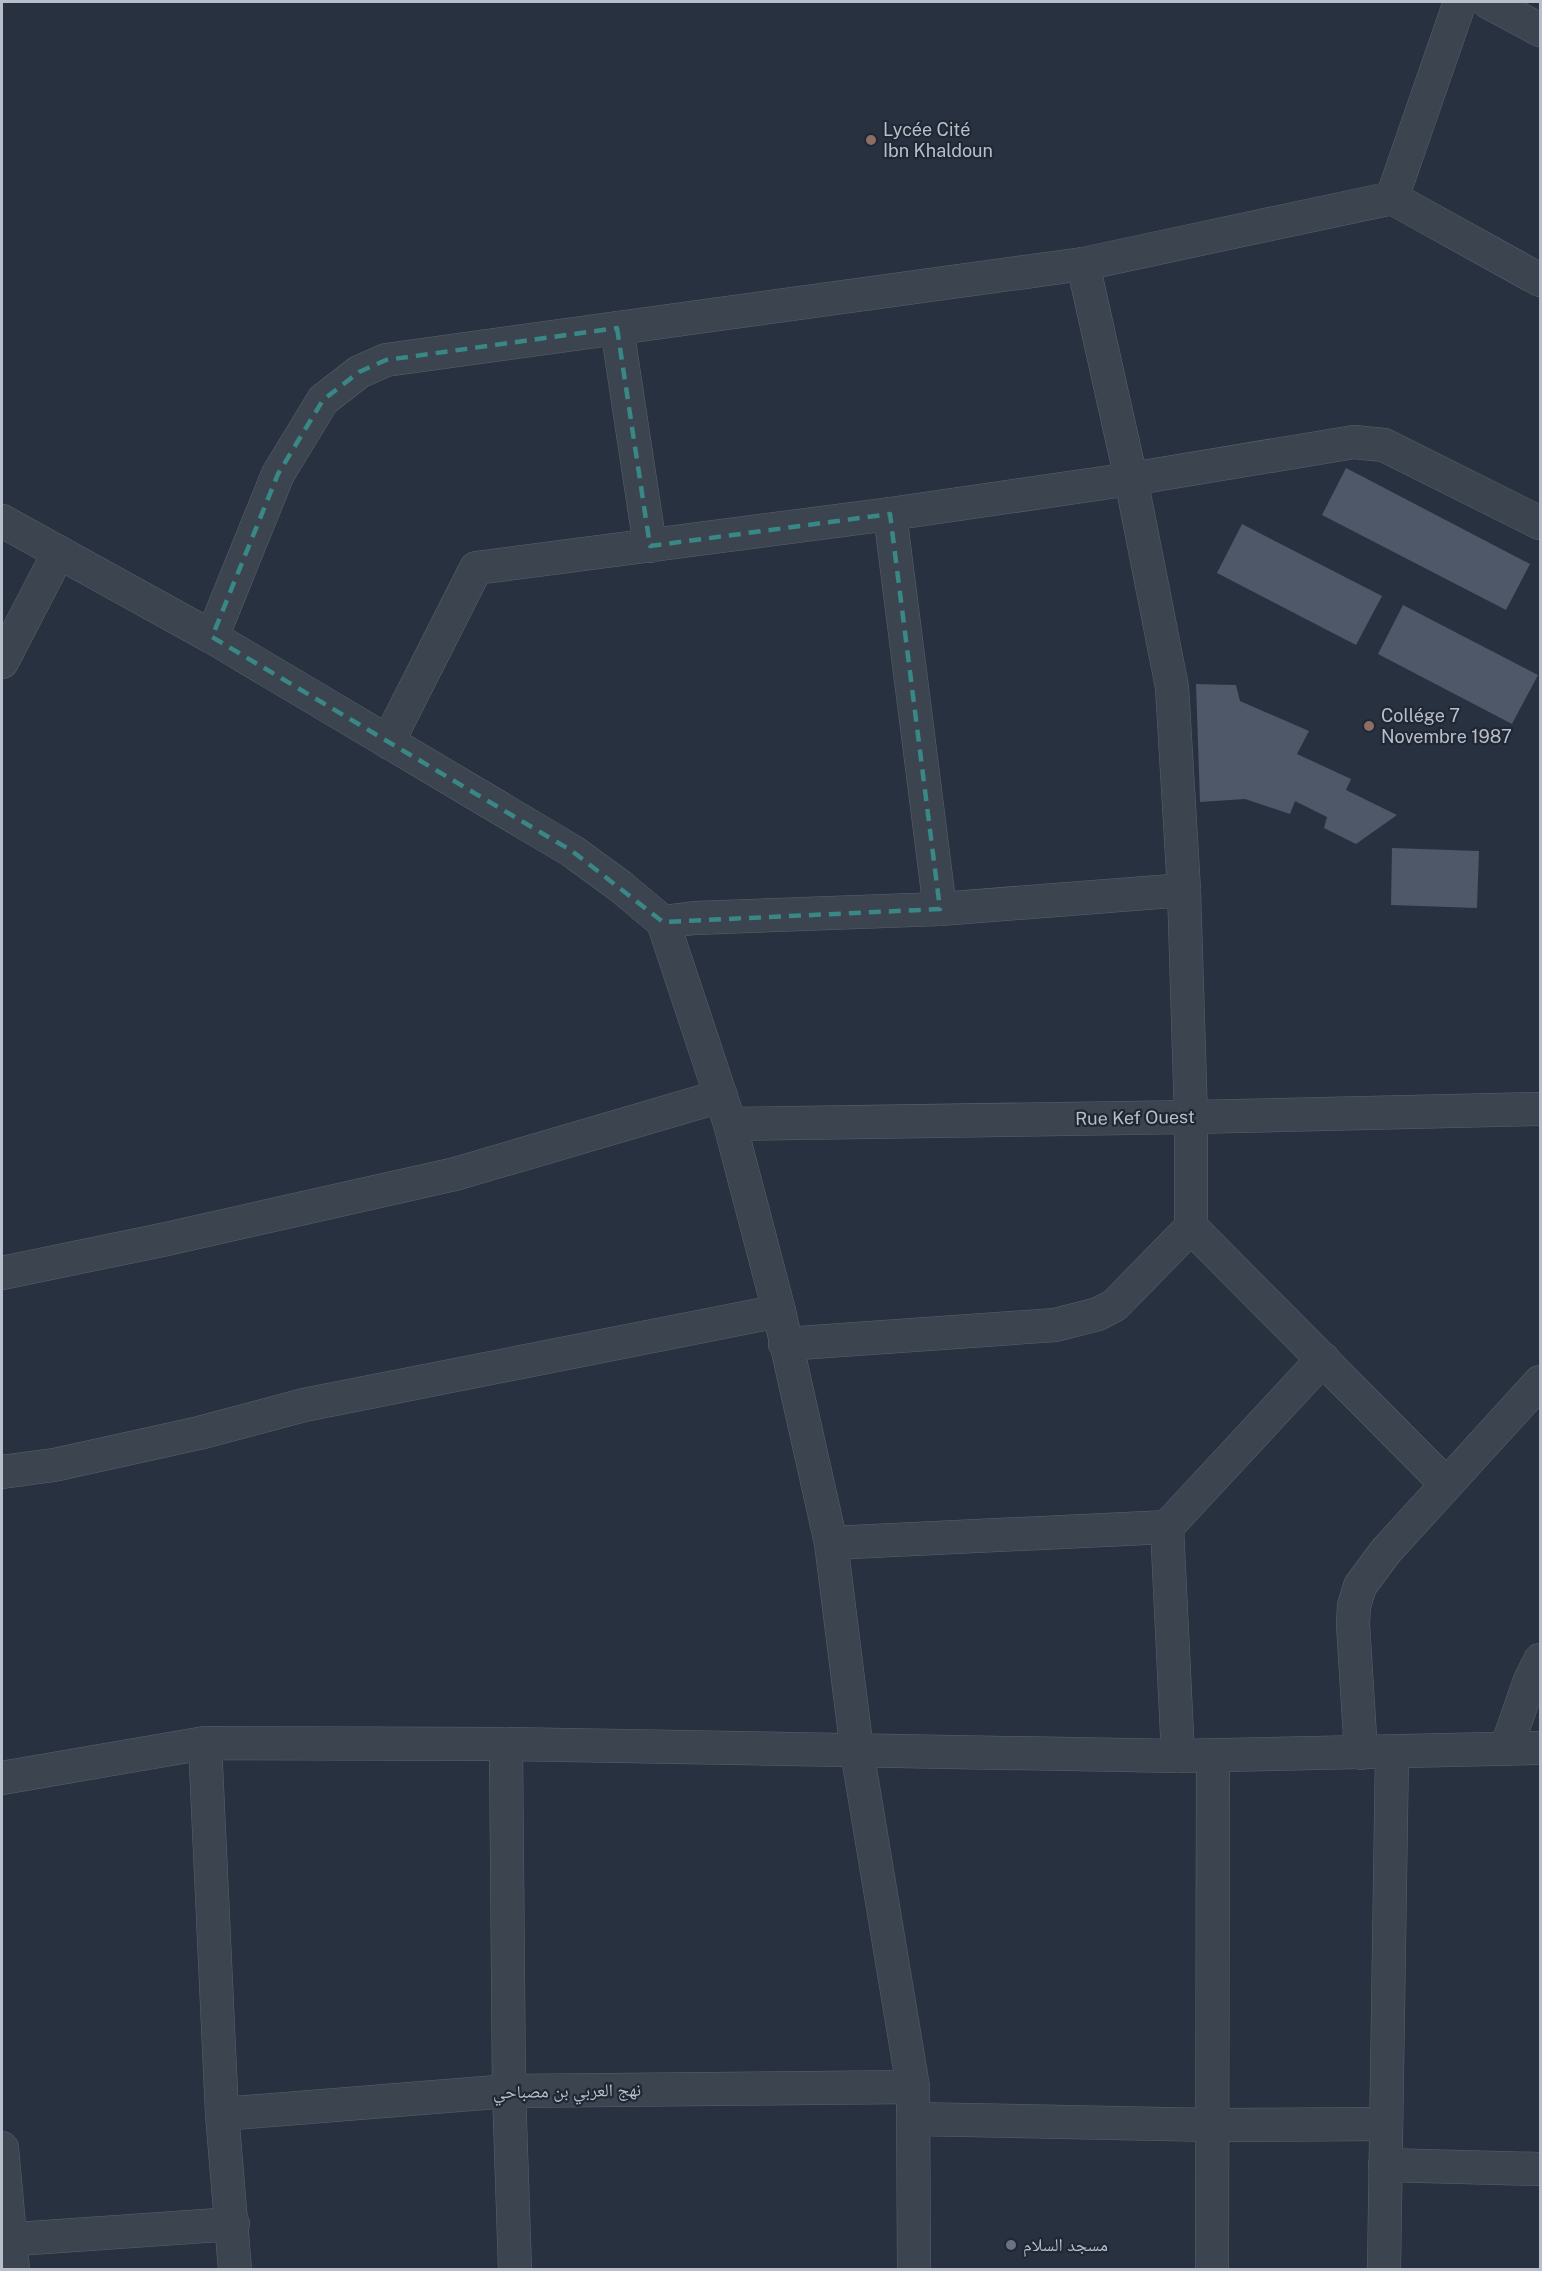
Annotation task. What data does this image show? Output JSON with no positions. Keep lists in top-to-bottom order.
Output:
{
  "streets": {
    "street": ["Rue Kef Ouest", "نهج العربي بن مصباحي"]
  },
  "places": ["Lycée Cité Ibn Khaldoun", "Collége 7 Novembre 1987", "مسجد السلام"]
}
